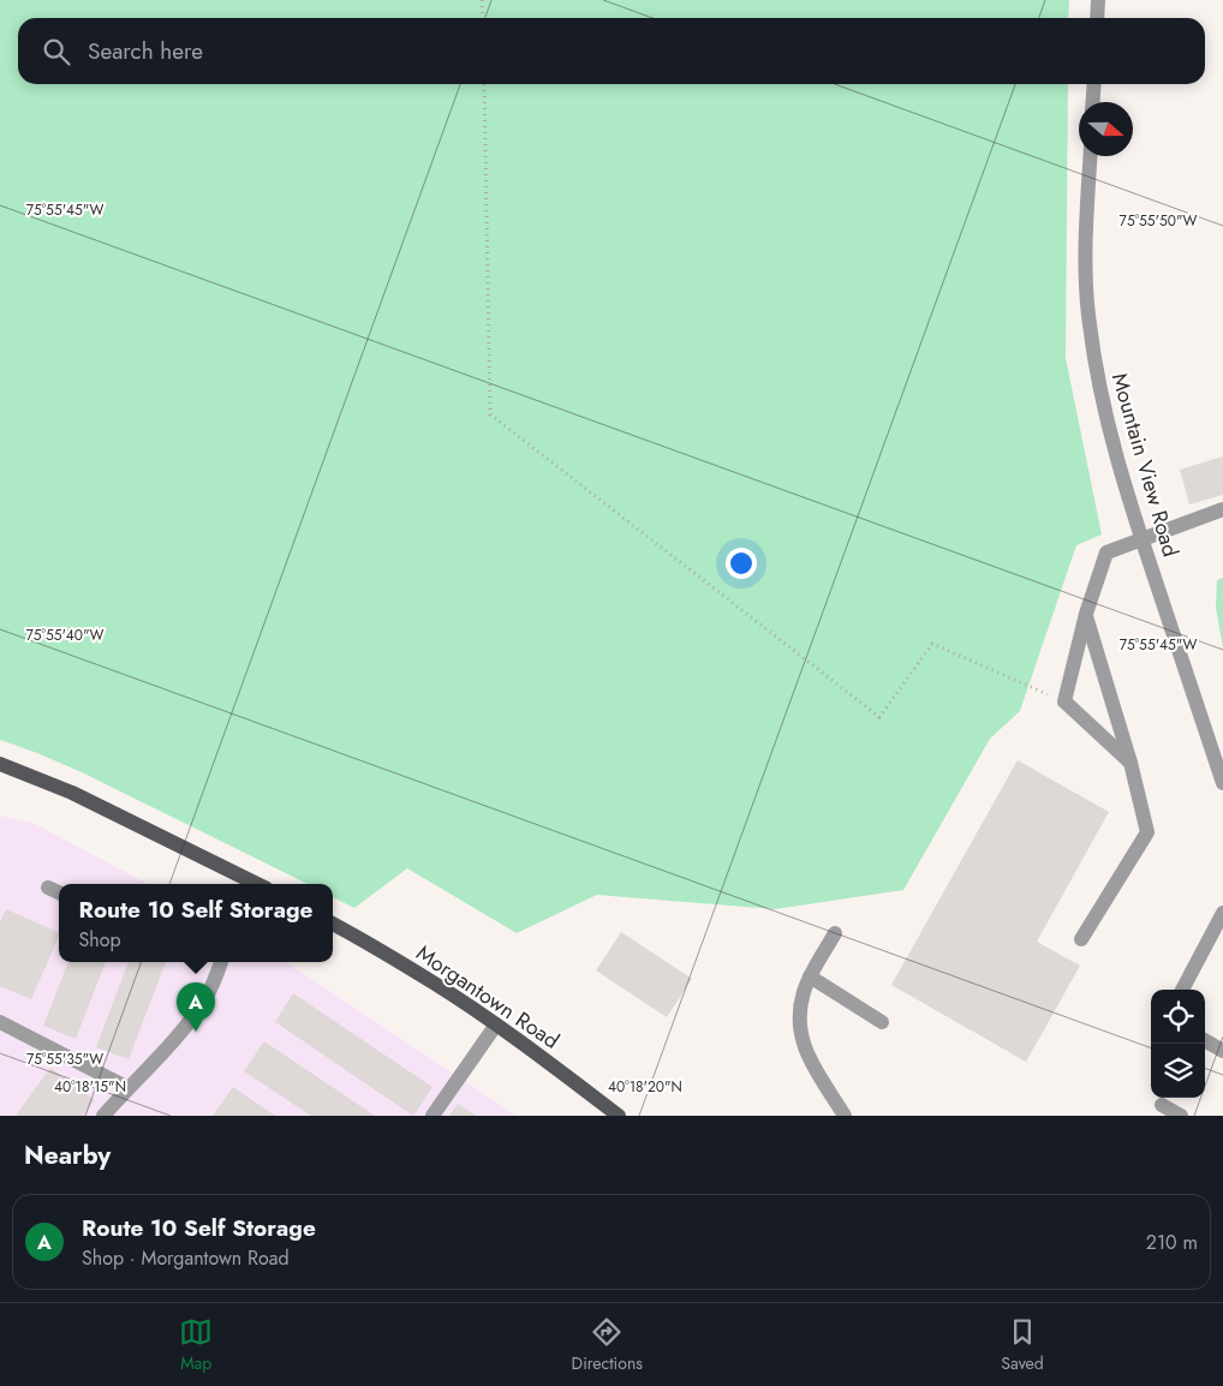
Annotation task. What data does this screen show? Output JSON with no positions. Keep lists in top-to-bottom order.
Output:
{
  "streets": {
    "main road": ["Morgantown Road"],
    "street": ["Mountain View Road"]
  },
  "north": "right",
  "page": {
    "search": "Search here",
    "popup": ["Route 10 Self Storage", "Shop"],
    "pins": "A",
    "heading": "Nearby",
    "list": [
      {
        "mark": "A",
        "name": "Route 10 Self Storage",
        "note": "Shop · Morgantown Road",
        "value": "210 m"
      }
    ],
    "nav": ["Map", "Directions", "Saved"]
  },
  "coordinates": [
    "75°55'45\"W",
    "75°55'50\"W",
    "75°55'40\"W",
    "75°55'35\"W",
    "40°18'15\"N",
    "40°18'20\"N"
  ]
}
